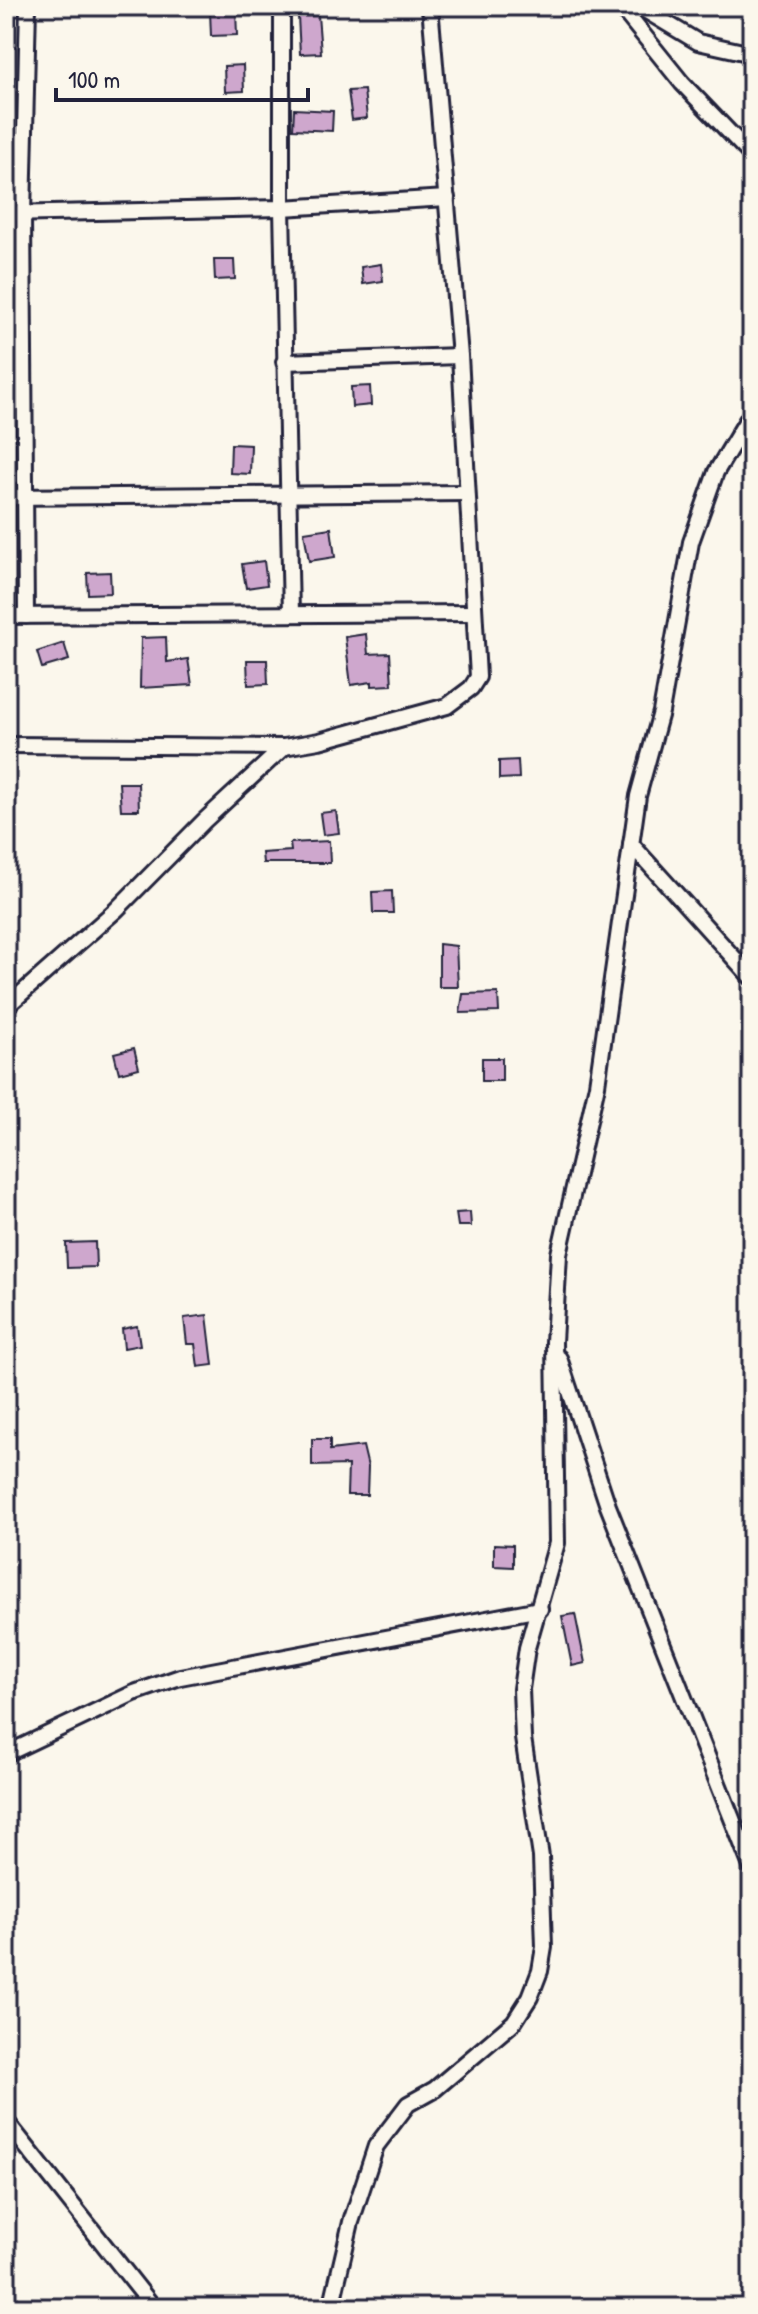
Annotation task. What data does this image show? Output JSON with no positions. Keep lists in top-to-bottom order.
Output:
{
  "scale_bar": "100 m"
}
